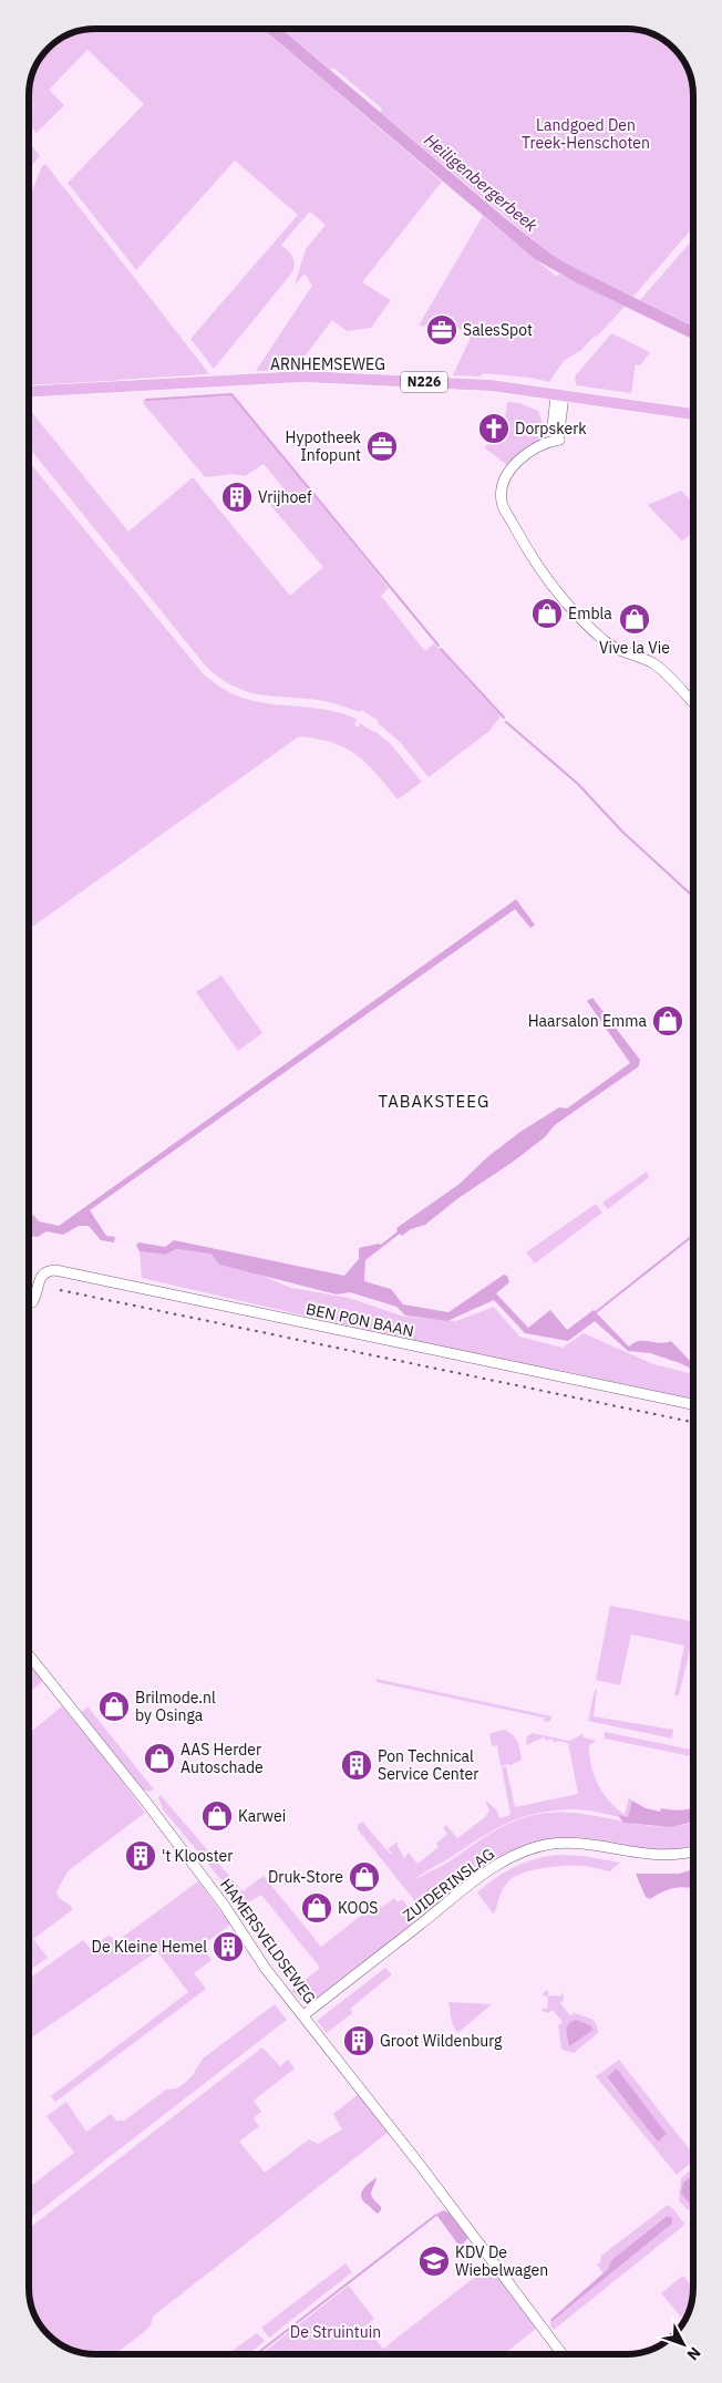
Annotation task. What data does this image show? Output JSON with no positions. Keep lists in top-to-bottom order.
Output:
{
  "streets": {
    "main road": ["ARNHEMSEWEG", "N226"],
    "street": ["BEN PON BAAN", "ZUIDERINSLAG", "HAMERSVELDSEWEG"]
  },
  "crossings": [
    ["ZUIDERINSLAG", "HAMERSVELDSEWEG"]
  ],
  "districts": ["TABAKSTEEG"],
  "water": ["Heiligenbergerbeek"],
  "parks": ["Landgoed Den Treek-Henschoten", "De Struintuin"],
  "places": {
    "office": ["SalesSpot", "Hypotheek Infopunt"],
    "church": ["Dorpskerk"],
    "building": [
      "Vrijhoef",
      "Pon Technical Service Center",
      "'t Klooster",
      "De Kleine Hemel",
      "Groot Wildenburg"
    ],
    "shop": [
      "Embla",
      "Vive la Vie",
      "Haarsalon Emma",
      "Brilmode.nl by Osinga",
      "AAS Herder Autoschade",
      "Karwei",
      "Druk-Store",
      "KOOS"
    ],
    "school or university": ["KDV De Wiebelwagen"]
  },
  "north": "bottom right"
}
